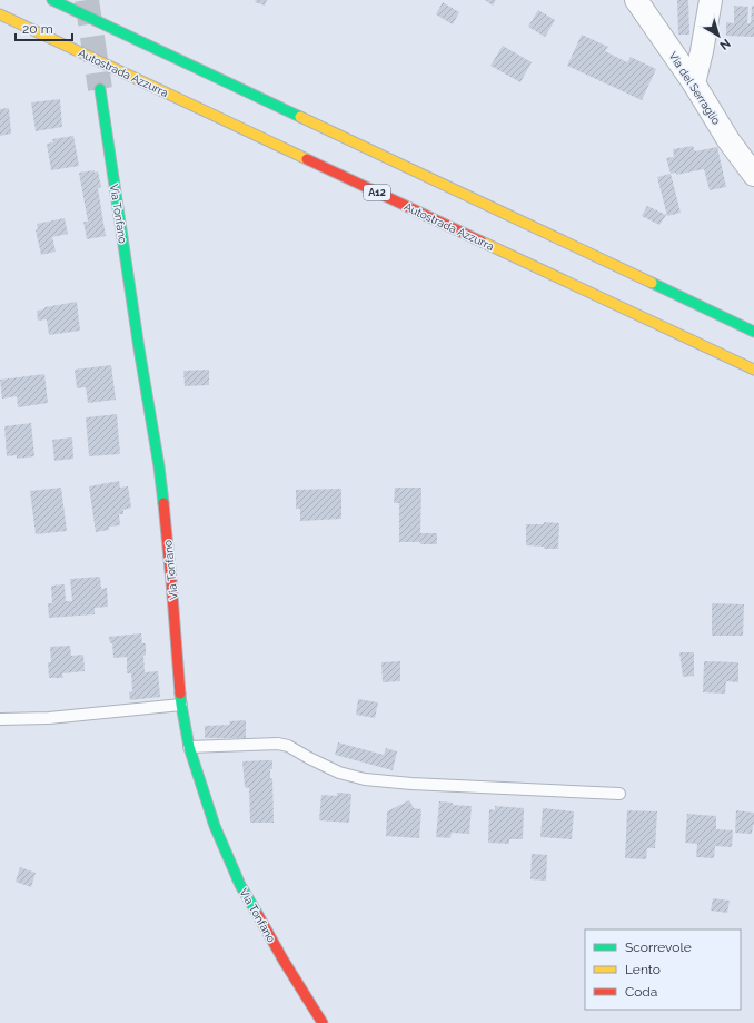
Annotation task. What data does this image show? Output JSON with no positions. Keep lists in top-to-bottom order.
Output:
{
  "streets": {
    "main road": ["Autostrada Azzurra", "A12", "Via Tonfano"],
    "street": ["Via del Serraglio"]
  },
  "legend": ["Scorrevole", "Lento", "Coda"],
  "scale_bar": "20 m",
  "north": "bottom right"
}
